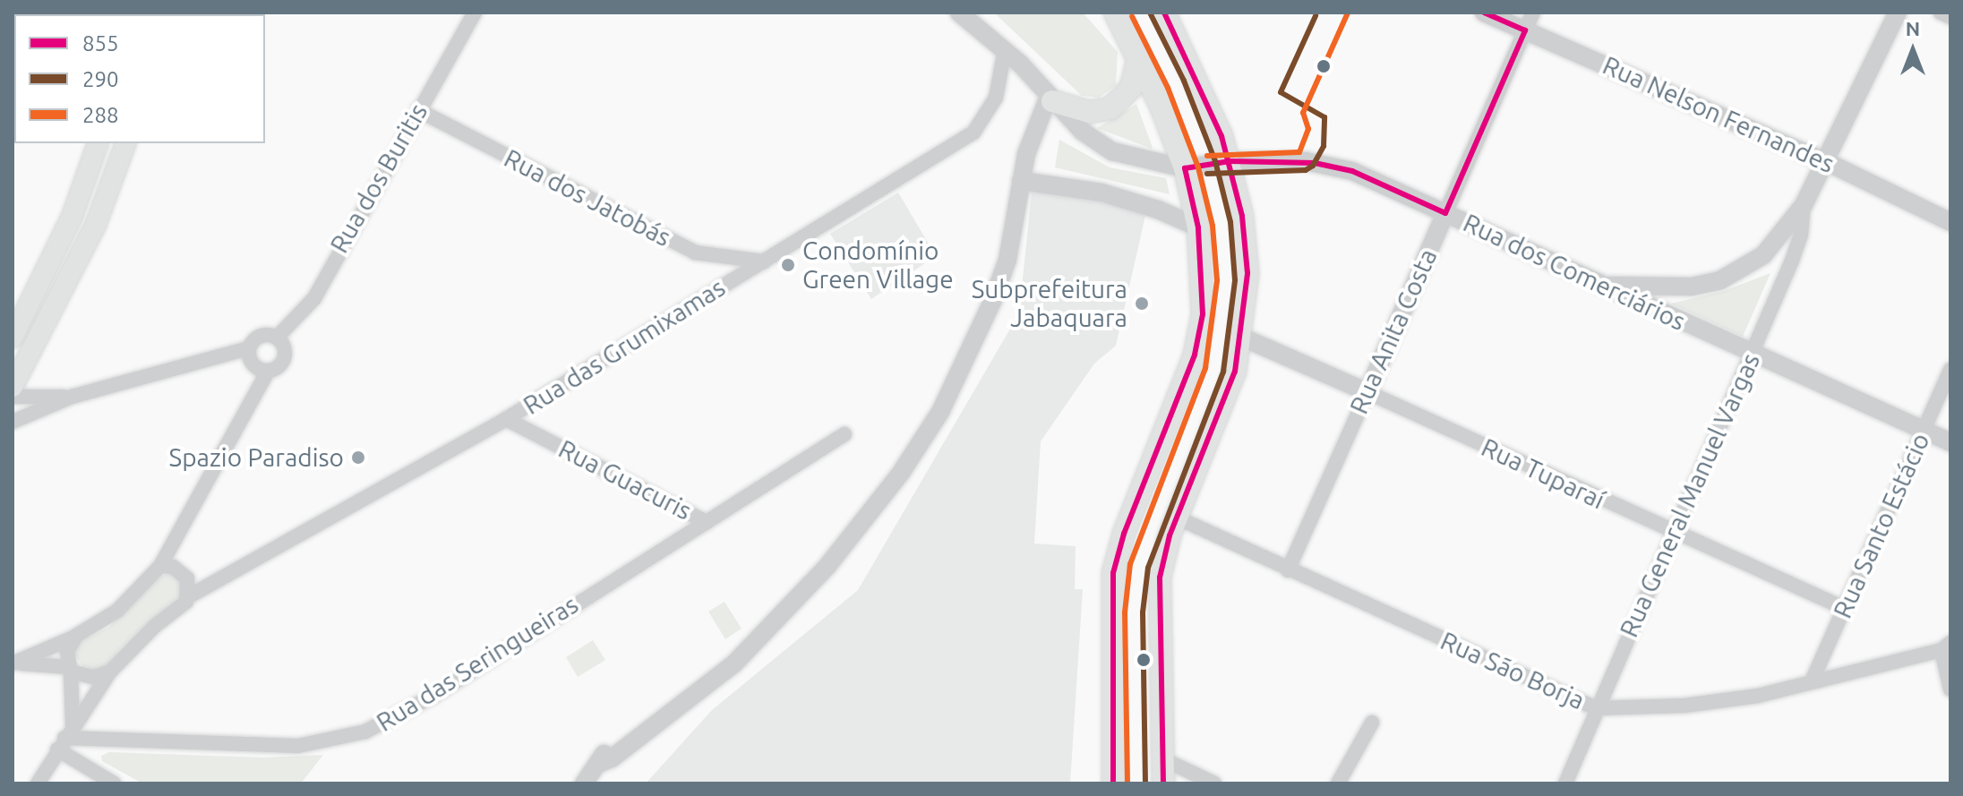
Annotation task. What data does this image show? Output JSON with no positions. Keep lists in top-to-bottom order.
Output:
{
  "streets": {
    "street": [
      "Rua Nelson Fernandes",
      "Rua dos Buritis",
      "Rua dos Jatobás",
      "Rua dos Comerciários",
      "Rua Anita Costa",
      "Rua das Grumixamas",
      "Rua Tuparaí",
      "Rua Guacuris",
      "Rua General Manuel Vargas",
      "Rua Santo Estácio",
      "Rua das Seringueiras",
      "Rua São Borja"
    ]
  },
  "crossings": [
    ["Rua Nelson Fernandes", "Rua Anita Costa"],
    ["Rua dos Buritis", "Rua dos Jatobás"],
    ["Rua dos Jatobás", "Rua das Grumixamas"],
    ["Rua dos Comerciários", "Rua Anita Costa"],
    ["Rua dos Comerciários", "Rua General Manuel Vargas"],
    ["Rua dos Comerciários", "Rua Santo Estácio"],
    ["Rua Anita Costa", "Rua Tuparaí"],
    ["Rua Anita Costa", "Rua São Borja"],
    ["Rua das Grumixamas", "Rua Guacuris"],
    ["Rua Tuparaí", "Rua General Manuel Vargas"],
    ["Rua Tuparaí", "Rua Santo Estácio"],
    ["Rua Guacuris", "Rua das Seringueiras"],
    ["Rua General Manuel Vargas", "Rua São Borja"],
    ["Rua Santo Estácio", "Rua São Borja"]
  ],
  "places": ["Condomínio Green Village", "Subprefeitura Jabaquara", "Spazio Paradiso"],
  "lines": ["transit line 855", "transit line 290", "transit line 288"],
  "legend": ["855", "290", "288"],
  "north": "top"
}
